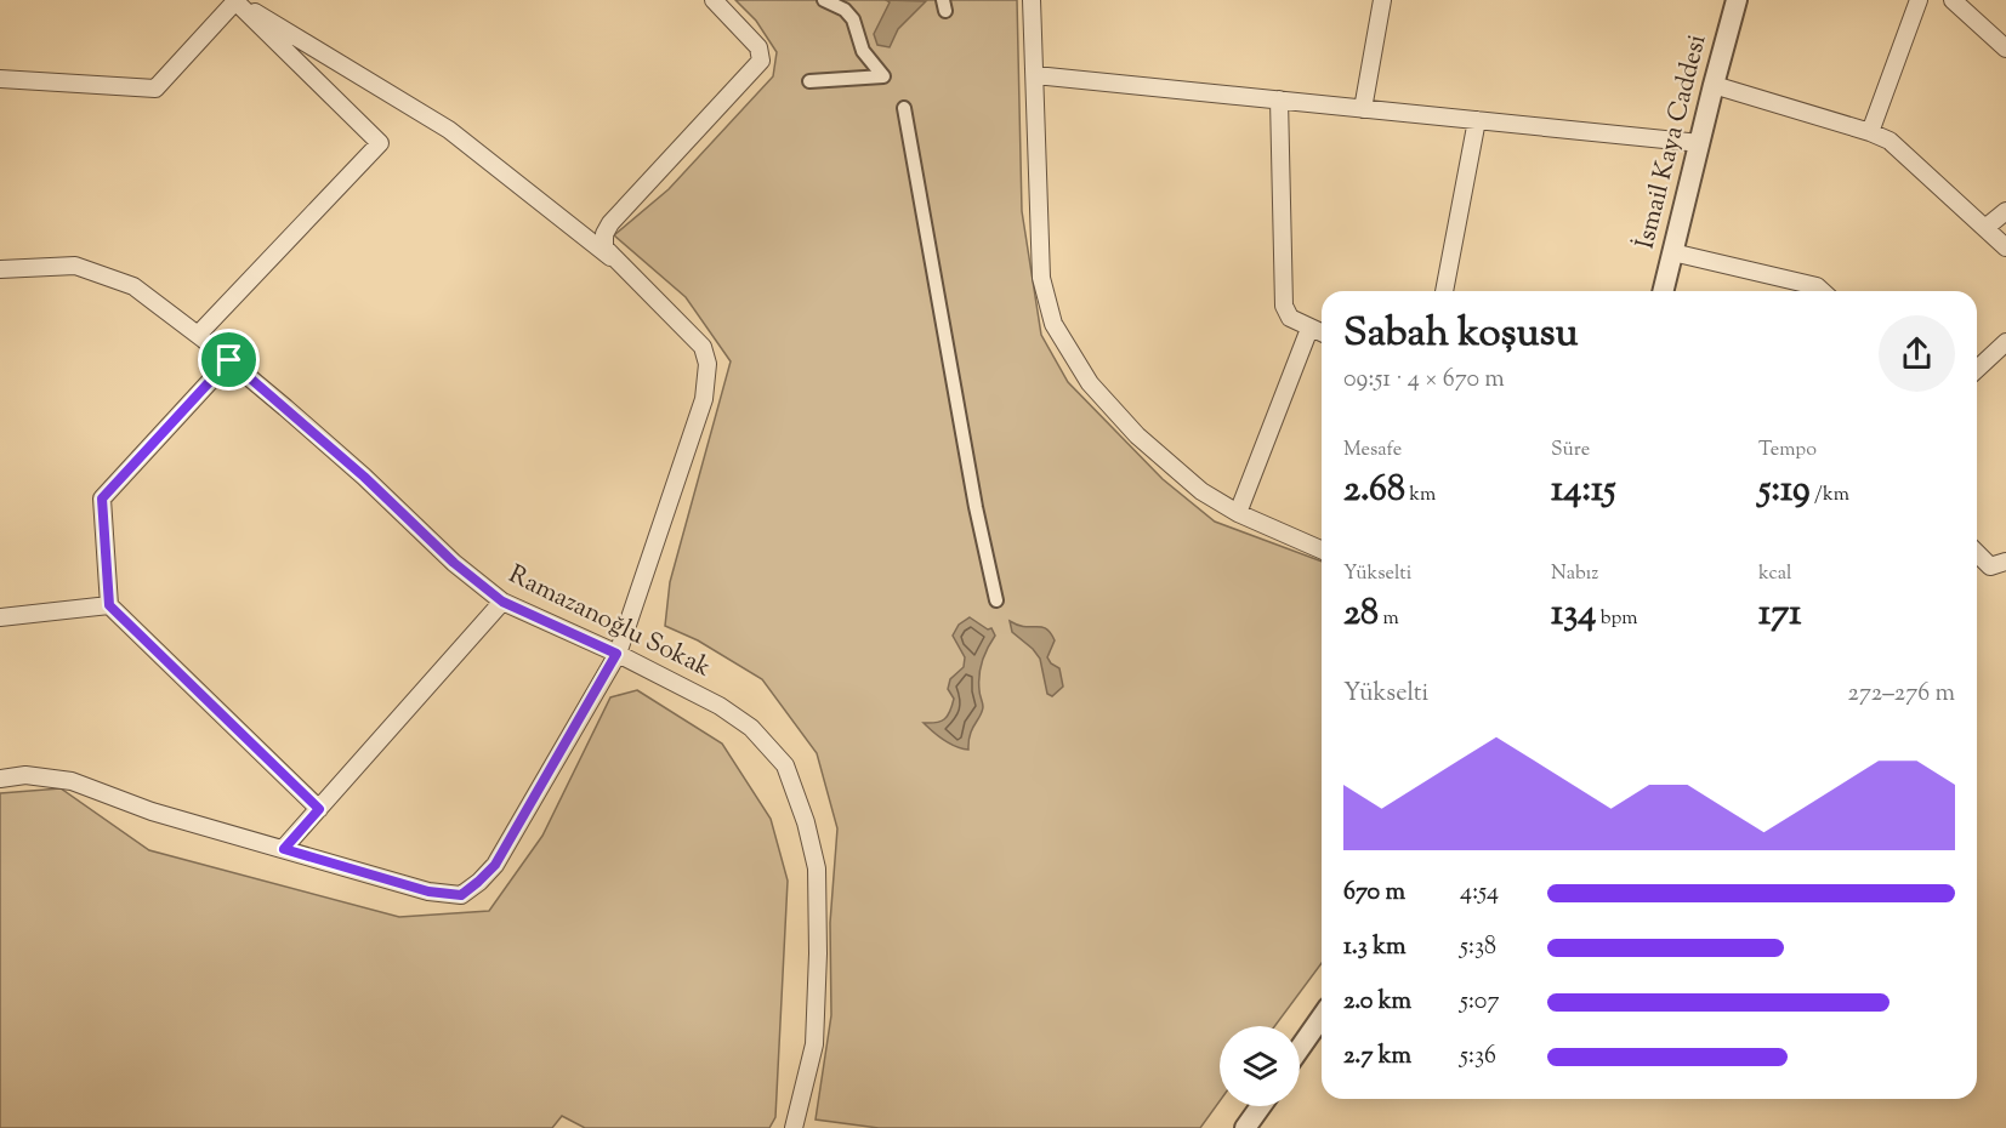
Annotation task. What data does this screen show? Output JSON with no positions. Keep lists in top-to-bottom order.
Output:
{
  "streets": {
    "street": ["İsmail Kaya Caddesi", "Ramazanoğlu Sokak"]
  },
  "page": {
    "heading": ["Sabah koşusu", "09:51 · 4 × 670 m"],
    "stats": [
      ["Mesafe", "2.68 km"],
      ["Süre", "14:15"],
      ["Tempo", "5:19 /km"],
      ["Yükselti", "28 m"],
      ["Nabız", "134 bpm"],
      ["kcal", "171"]
    ],
    "chart": ["Yükselti", "272–276 m"],
    "list": [
      {
        "name": "670 m",
        "note": "4:54"
      },
      {
        "name": "1.3 km",
        "note": "5:38"
      },
      {
        "name": "2.0 km",
        "note": "5:07"
      },
      {
        "name": "2.7 km",
        "note": "5:36"
      }
    ]
  }
}
